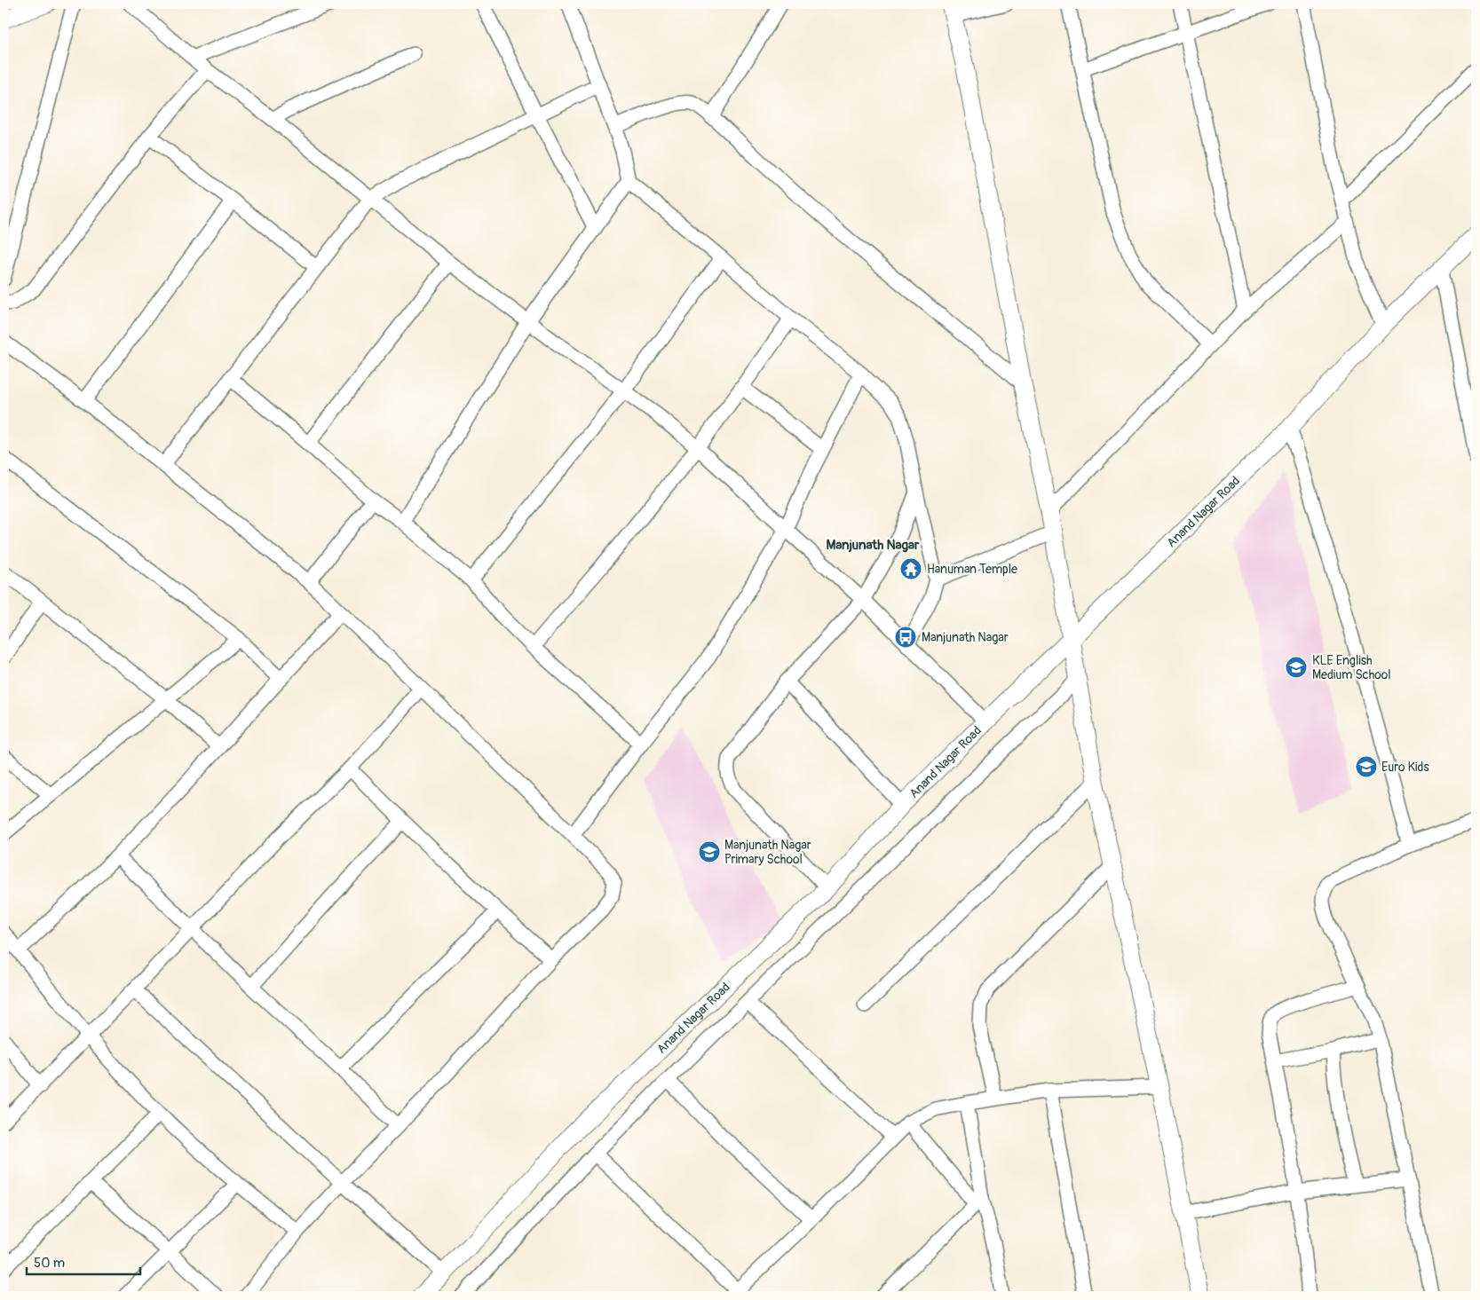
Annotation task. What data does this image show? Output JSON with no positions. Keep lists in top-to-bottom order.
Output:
{
  "streets": {
    "street": ["Anand Nagar Road"]
  },
  "districts": ["Manjunath Nagar"],
  "places": {
    "temple": ["Hanuman Temple"],
    "bus stop": ["Manjunath Nagar"],
    "school or university": ["KLE English Medium School", "Euro Kids", "Manjunath Nagar Primary School"]
  },
  "scale_bar": "50 m"
}
